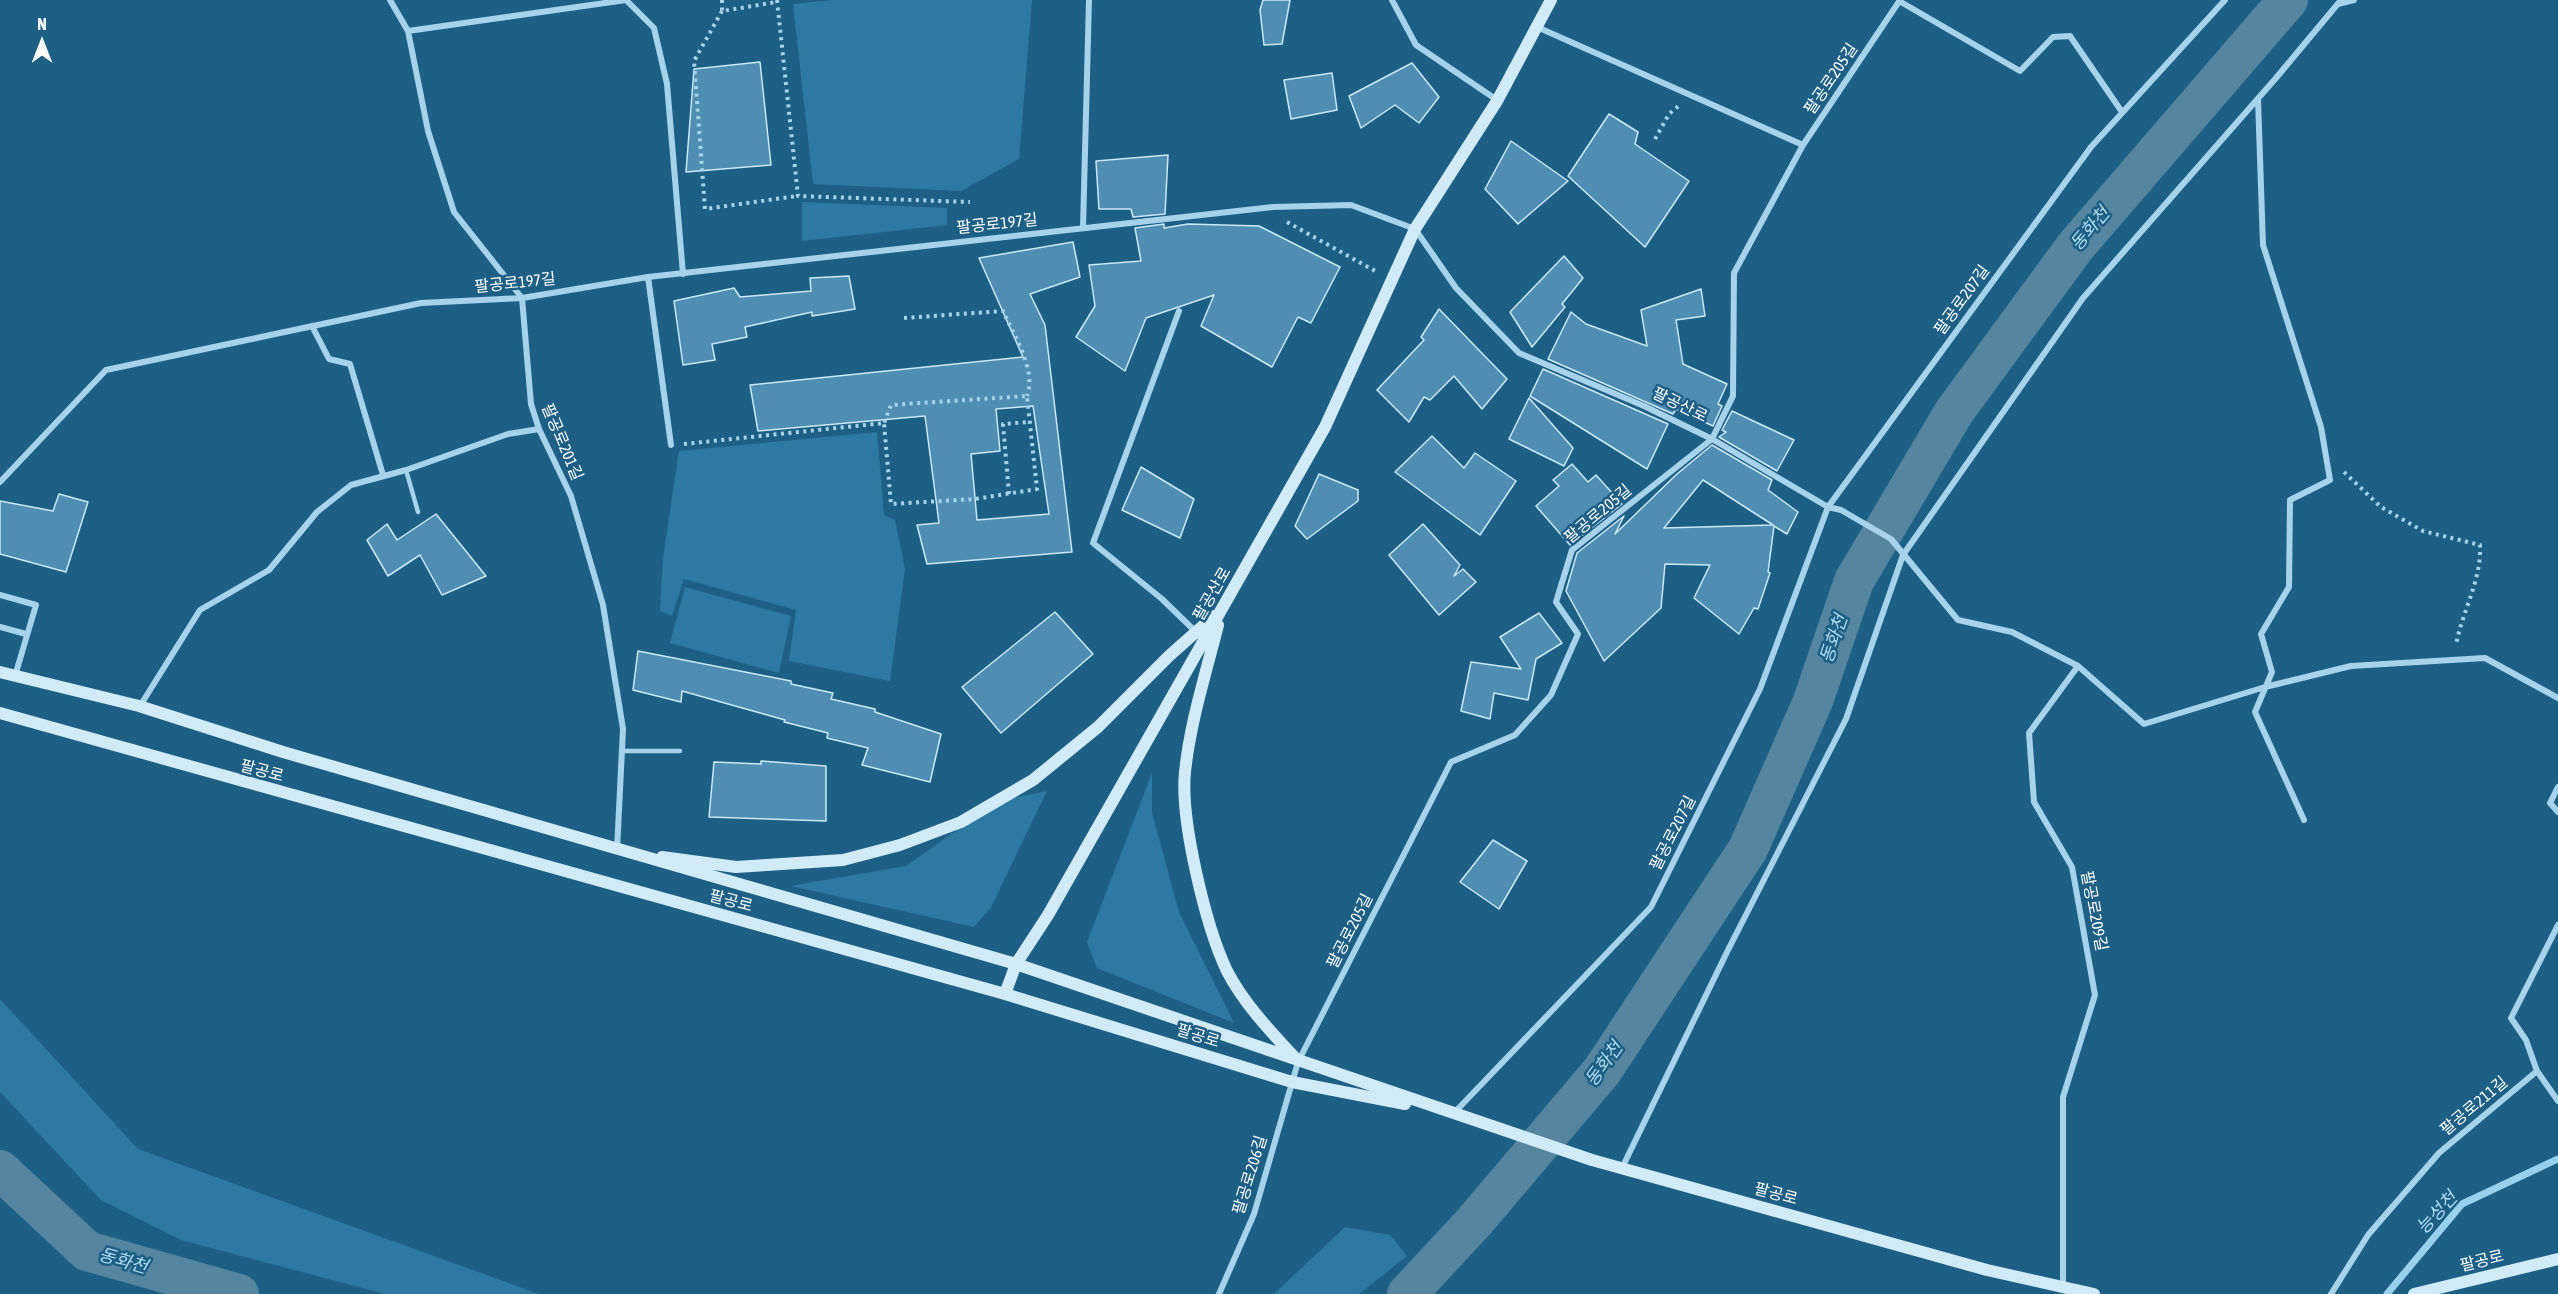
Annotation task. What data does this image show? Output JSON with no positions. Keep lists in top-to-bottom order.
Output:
{
  "streets": {
    "main road": ["팔공산로", "팔공로"],
    "street": [
      "팔공로205길",
      "팔공로197길",
      "팔공로207길",
      "팔공로201길",
      "팔공로209길",
      "팔공로211길",
      "팔공로206길"
    ]
  },
  "crossings": [
    ["팔공로205길", "팔공산로"],
    ["팔공로205길", "팔공로"],
    ["팔공로205길", "팔공로206길"],
    ["팔공로197길", "팔공산로"],
    ["팔공로197길", "팔공로201길"],
    ["팔공로207길", "팔공산로"],
    ["팔공로207길", "팔공로"],
    ["팔공산로", "팔공로"],
    ["팔공로201길", "팔공로"],
    ["팔공로", "팔공로209길"],
    ["팔공로", "팔공로206길"]
  ],
  "water": ["동화천", "능성천"],
  "north": "top"
}
